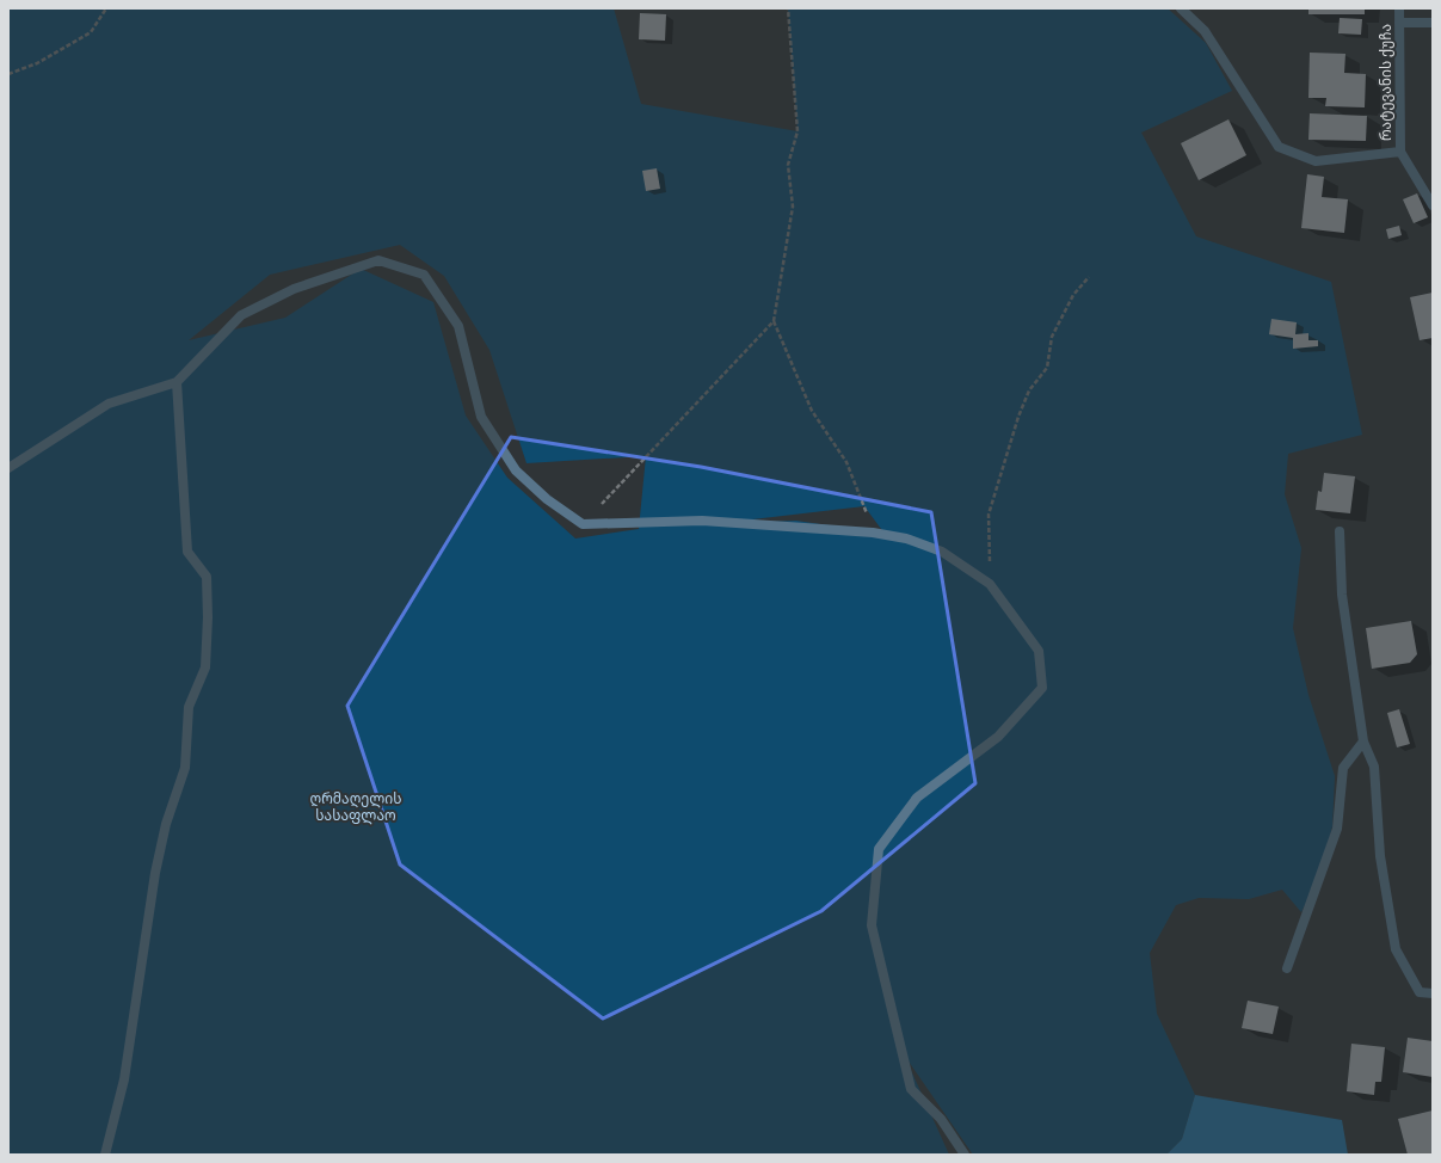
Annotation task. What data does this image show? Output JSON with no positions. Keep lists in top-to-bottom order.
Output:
{
  "streets": {
    "street": ["რატევანის ქუჩა"]
  },
  "parks": ["ღრმაღელის სასაფლაო"]
}
